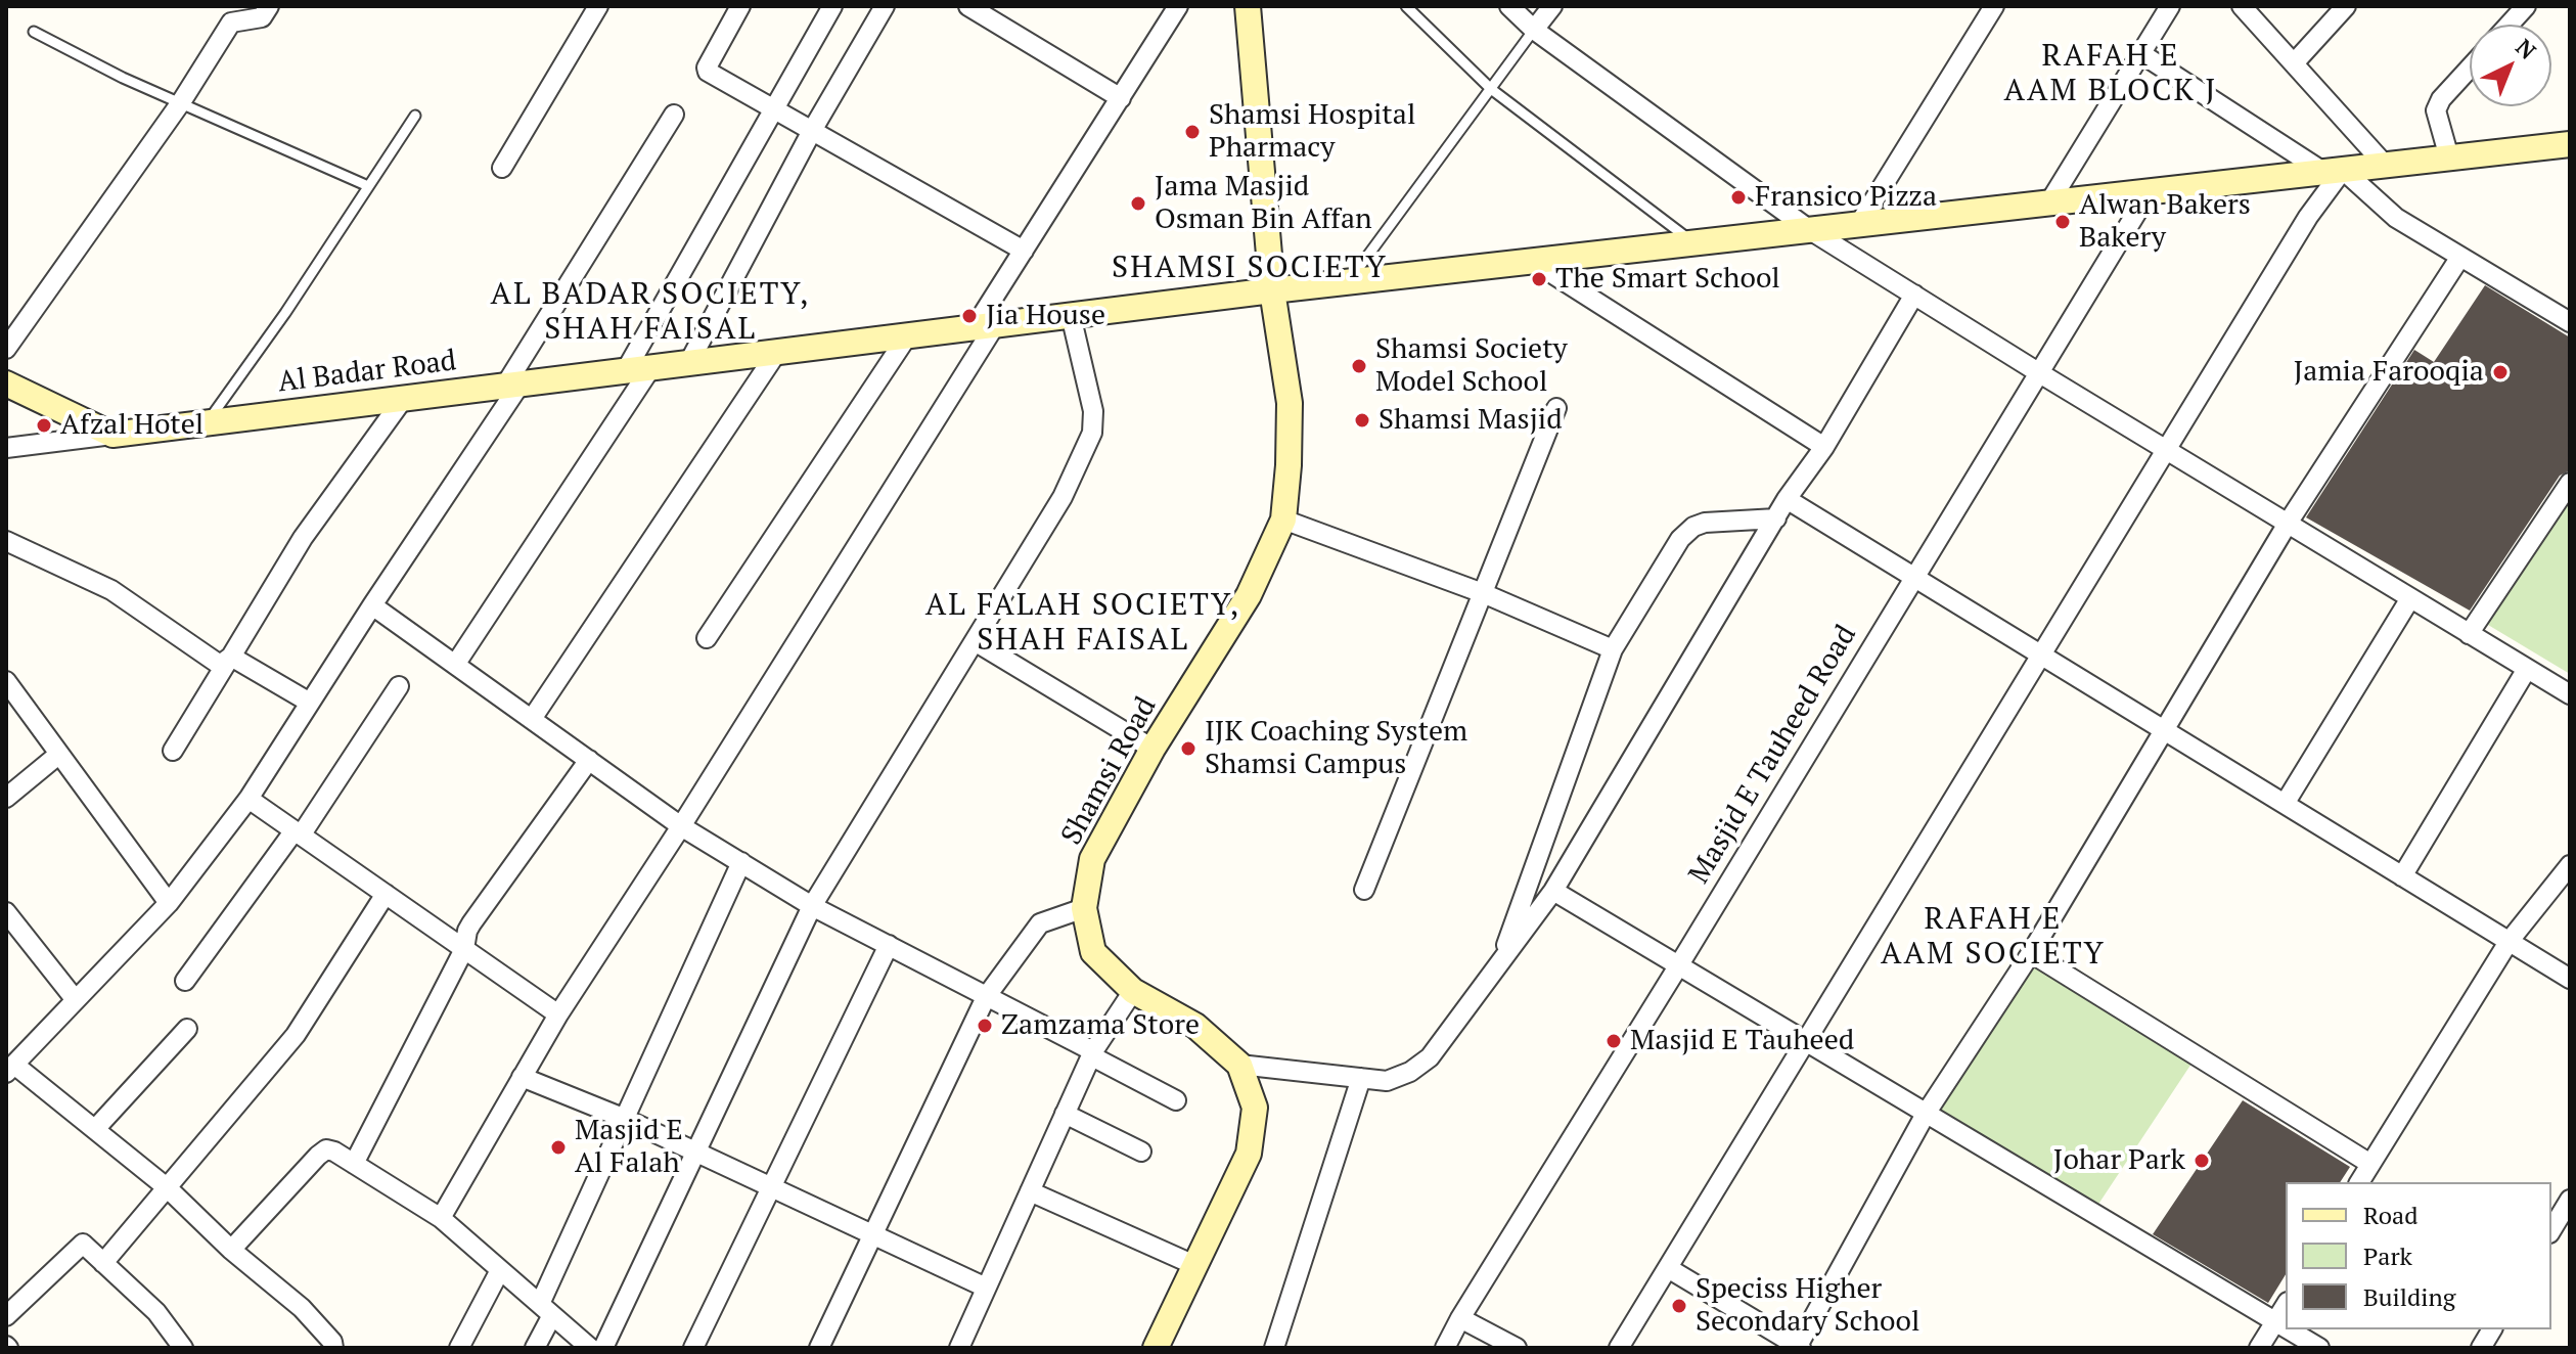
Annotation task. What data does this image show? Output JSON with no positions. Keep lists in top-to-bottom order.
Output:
{
  "streets": {
    "street": ["Al Badar Road", "Masjid E Tauheed Road", "Shamsi Road"]
  },
  "crossings": [
    ["Al Badar Road", "Masjid E Tauheed Road"],
    ["Al Badar Road", "Shamsi Road"]
  ],
  "districts": [
    "RAFAH E AAM BLOCK J",
    "SHAMSI SOCIETY",
    "AL BADAR SOCIETY, SHAH FAISAL",
    "AL FALAH SOCIETY, SHAH FAISAL",
    "RAFAH E AAM SOCIETY"
  ],
  "places": [
    "Shamsi Hospital Pharmacy",
    "Fransico Pizza",
    "Jama Masjid Osman Bin Affan",
    "Alwan Bakers Bakery",
    "The Smart School",
    "Jia House",
    "Shamsi Society Model School",
    "Jamia Farooqia",
    "Shamsi Masjid",
    "Afzal Hotel",
    "IJK Coaching System Shamsi Campus",
    "Zamzama Store",
    "Masjid E Tauheed",
    "Masjid E Al Falah",
    "Johar Park",
    "Speciss Higher Secondary School"
  ],
  "legend": ["Road", "Park", "Building"],
  "north": "top right"
}
